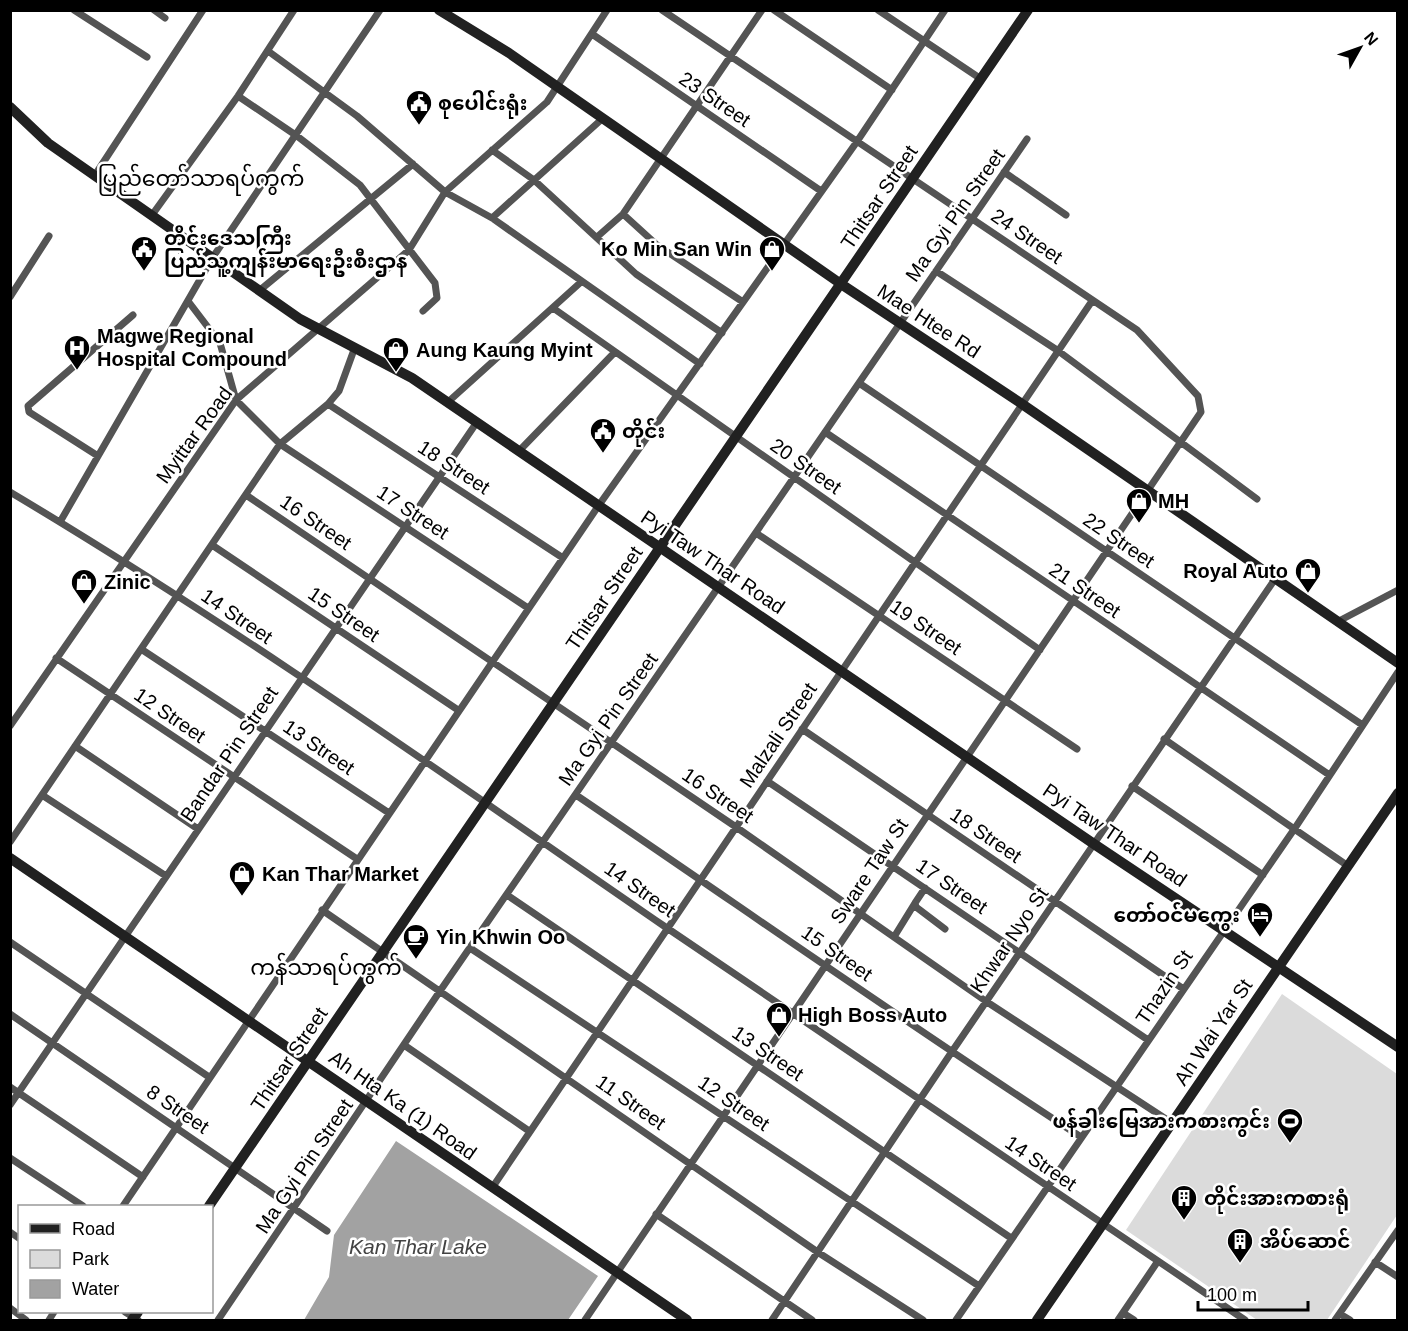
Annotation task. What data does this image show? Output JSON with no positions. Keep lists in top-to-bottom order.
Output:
{
  "streets": {
    "street": [
      "23 Street",
      "Thitsar Street",
      "Ma Gyi Pin Street",
      "24 Street",
      "Mae Htee Rd",
      "Myittar Road",
      "20 Street",
      "18 Street",
      "17 Street",
      "16 Street",
      "22 Street",
      "Pyi Taw Thar Road",
      "21 Street",
      "15 Street",
      "14 Street",
      "19 Street",
      "12 Street",
      "Malzali Street",
      "13 Street",
      "Bandar Pin Street",
      "Sware Taw St",
      "Khwar Nyo St",
      "Thazin St",
      "Ah Wai Yar St",
      "11 Street",
      "Ah Hta Ka (1) Road",
      "8 Street"
    ]
  },
  "crossings": [
    ["23 Street", "Myittar Road"],
    ["Thitsar Street", "24 Street"],
    ["Thitsar Street", "Mae Htee Rd"],
    ["Thitsar Street", "20 Street"],
    ["Thitsar Street", "16 Street"],
    ["Thitsar Street", "Pyi Taw Thar Road"],
    ["Thitsar Street", "14 Street"],
    ["Thitsar Street", "11 Street"],
    ["Thitsar Street", "Ah Hta Ka (1) Road"],
    ["Thitsar Street", "8 Street"],
    ["Ma Gyi Pin Street", "24 Street"],
    ["Ma Gyi Pin Street", "Mae Htee Rd"],
    ["Ma Gyi Pin Street", "20 Street"],
    ["Ma Gyi Pin Street", "16 Street"],
    ["Ma Gyi Pin Street", "22 Street"],
    ["Ma Gyi Pin Street", "Pyi Taw Thar Road"],
    ["Ma Gyi Pin Street", "21 Street"],
    ["Ma Gyi Pin Street", "15 Street"],
    ["Ma Gyi Pin Street", "14 Street"],
    ["Ma Gyi Pin Street", "19 Street"],
    ["Ma Gyi Pin Street", "12 Street"],
    ["Ma Gyi Pin Street", "13 Street"],
    ["Ma Gyi Pin Street", "11 Street"],
    ["Ma Gyi Pin Street", "Ah Hta Ka (1) Road"],
    ["Ma Gyi Pin Street", "8 Street"],
    ["24 Street", "Malzali Street"],
    ["24 Street", "Sware Taw St"],
    ["Mae Htee Rd", "Myittar Road"],
    ["Mae Htee Rd", "Malzali Street"],
    ["Mae Htee Rd", "Sware Taw St"],
    ["Mae Htee Rd", "Khwar Nyo St"],
    ["Myittar Road", "17 Street"],
    ["Myittar Road", "Pyi Taw Thar Road"],
    ["Myittar Road", "14 Street"],
    ["Myittar Road", "12 Street"],
    ["20 Street", "Malzali Street"],
    ["20 Street", "Sware Taw St"],
    ["18 Street", "Malzali Street"],
    ["18 Street", "Bandar Pin Street"],
    ["18 Street", "Sware Taw St"],
    ["18 Street", "Khwar Nyo St"],
    ["18 Street", "Thazin St"],
    ["17 Street", "Malzali Street"],
    ["17 Street", "Bandar Pin Street"],
    ["17 Street", "Sware Taw St"],
    ["17 Street", "Khwar Nyo St"],
    ["17 Street", "Thazin St"],
    ["16 Street", "Malzali Street"],
    ["16 Street", "Bandar Pin Street"],
    ["16 Street", "Sware Taw St"],
    ["16 Street", "Khwar Nyo St"],
    ["16 Street", "Thazin St"],
    ["16 Street", "Ah Wai Yar St"],
    ["22 Street", "Malzali Street"],
    ["22 Street", "Sware Taw St"],
    ["22 Street", "Khwar Nyo St"],
    ["22 Street", "Thazin St"],
    ["Pyi Taw Thar Road", "Malzali Street"],
    ["Pyi Taw Thar Road", "Bandar Pin Street"],
    ["Pyi Taw Thar Road", "Sware Taw St"],
    ["Pyi Taw Thar Road", "Khwar Nyo St"],
    ["Pyi Taw Thar Road", "Thazin St"],
    ["Pyi Taw Thar Road", "Ah Wai Yar St"],
    ["21 Street", "Malzali Street"],
    ["21 Street", "Sware Taw St"],
    ["21 Street", "Khwar Nyo St"],
    ["21 Street", "Thazin St"],
    ["15 Street", "Malzali Street"],
    ["15 Street", "Bandar Pin Street"],
    ["15 Street", "Sware Taw St"],
    ["15 Street", "Khwar Nyo St"],
    ["15 Street", "Thazin St"],
    ["14 Street", "Malzali Street"],
    ["14 Street", "Bandar Pin Street"],
    ["14 Street", "Sware Taw St"],
    ["14 Street", "Khwar Nyo St"],
    ["14 Street", "Thazin St"],
    ["14 Street", "Ah Wai Yar St"],
    ["19 Street", "Malzali Street"],
    ["19 Street", "Sware Taw St"],
    ["12 Street", "Malzali Street"],
    ["12 Street", "Bandar Pin Street"],
    ["12 Street", "Sware Taw St"],
    ["12 Street", "Khwar Nyo St"],
    ["12 Street", "Thazin St"],
    ["Malzali Street", "13 Street"],
    ["Malzali Street", "11 Street"],
    ["Malzali Street", "Ah Hta Ka (1) Road"],
    ["13 Street", "Bandar Pin Street"],
    ["13 Street", "Sware Taw St"],
    ["13 Street", "Khwar Nyo St"],
    ["13 Street", "Thazin St"],
    ["Bandar Pin Street", "Ah Hta Ka (1) Road"],
    ["Bandar Pin Street", "8 Street"],
    ["Sware Taw St", "11 Street"],
    ["Sware Taw St", "Ah Hta Ka (1) Road"],
    ["Khwar Nyo St", "11 Street"]
  ],
  "districts": ["ပြည်တော်သာရပ်ကွက်", "ကန်သာရပ်ကွက်"],
  "water": ["Kan Thar Lake"],
  "places": {
    "public building": ["စုပေါင်းရုံး", "တိုင်းဒေသကြီး ပြည်သူ့ကျန်းမာရေးဦးစီးဌာန", "တိုင်း"],
    "shop": [
      "Ko Min San Win",
      "Aung Kaung Myint",
      "MH",
      "Royal Auto",
      "Zinic",
      "Kan Thar Market",
      "High Boss Auto"
    ],
    "hospital": ["Magwe Regional Hospital Compound"],
    "hotel": ["တော်ဝင်မကွေး"],
    "cafe": ["Yin Khwin Oo"],
    "sports": ["ဖန်ခါးမြေအားကစားကွင်း"],
    "building": ["တိုင်းအားကစားရုံ", "အိပ်ဆောင်"]
  },
  "legend": ["Road", "Park", "Water"],
  "scale_bar": "100 m",
  "north": "top right"
}
